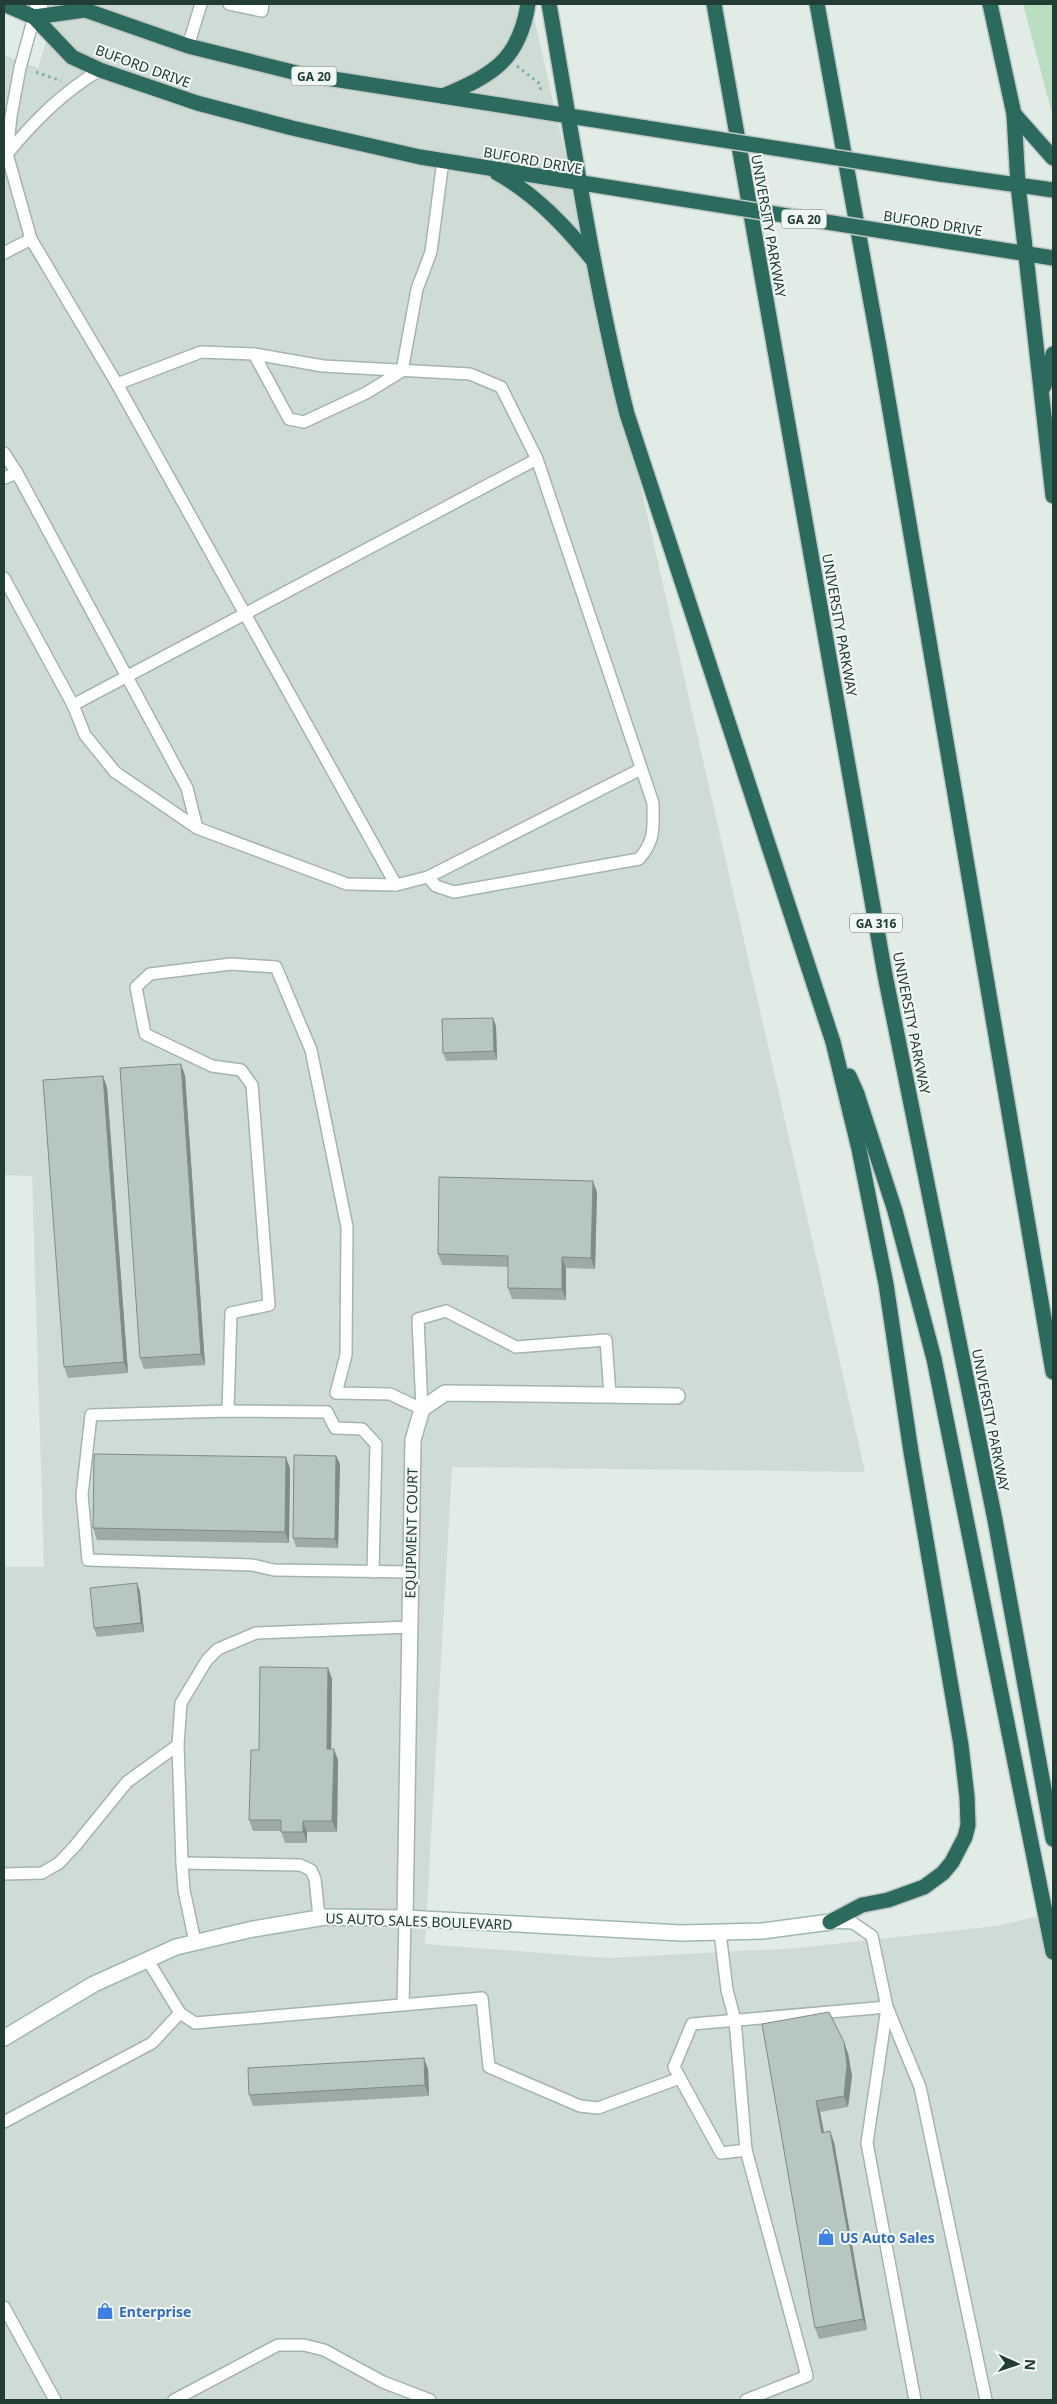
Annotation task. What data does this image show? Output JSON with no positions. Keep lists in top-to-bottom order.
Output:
{
  "streets": {
    "highway": [
      "BUFORD DRIVE",
      "GA 20",
      "UNIVERSITY PARKWAY",
      "GA 316"
    ],
    "street": ["EQUIPMENT COURT", "US AUTO SALES BOULEVARD"]
  },
  "crossings": [
    ["BUFORD DRIVE", "GA 20"],
    ["EQUIPMENT COURT", "US AUTO SALES BOULEVARD"]
  ],
  "places": {
    "shop": ["US Auto Sales", "Enterprise"]
  },
  "north": "right"
}
